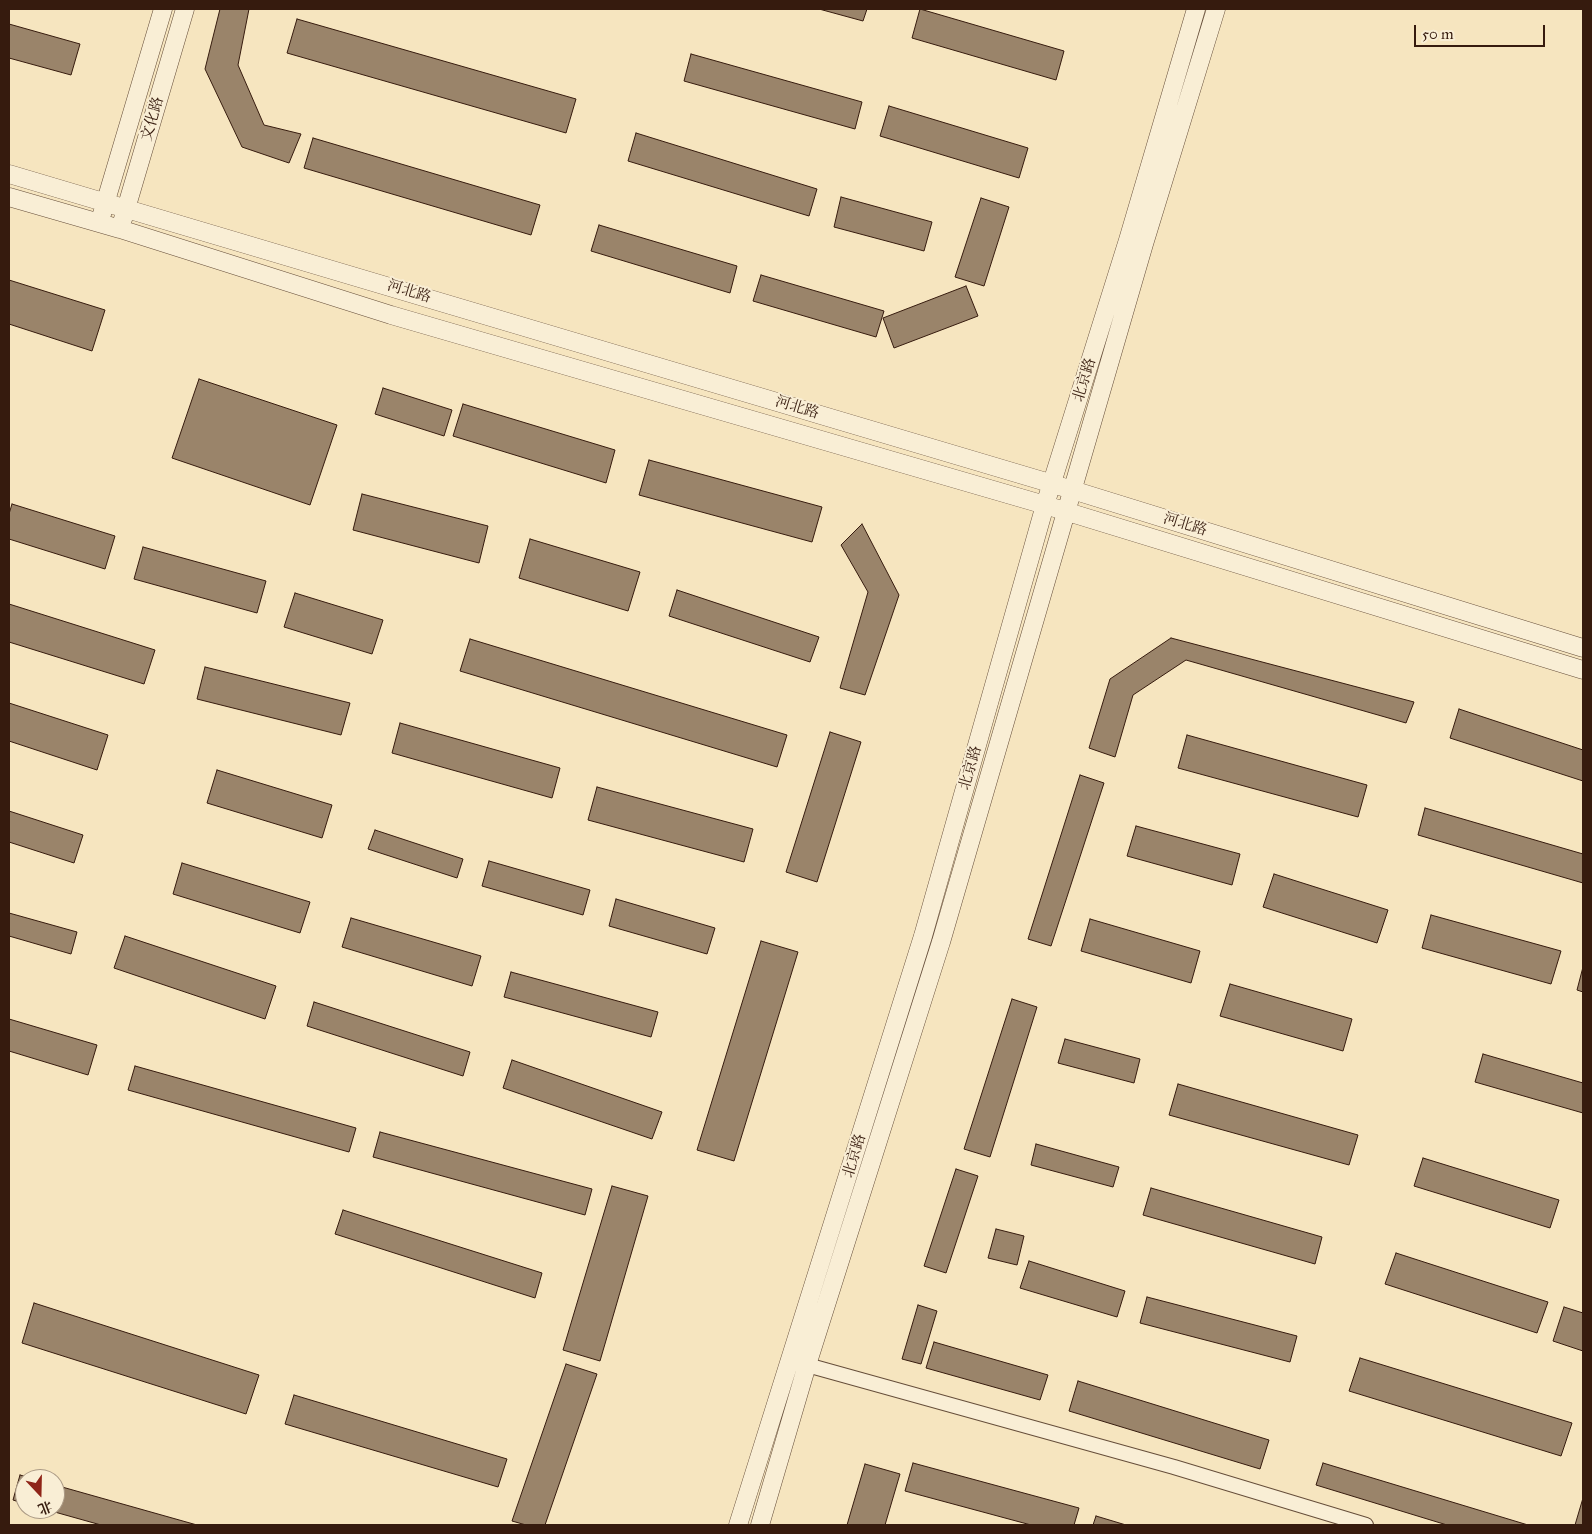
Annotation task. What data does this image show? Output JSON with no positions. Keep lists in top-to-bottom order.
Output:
{
  "streets": {
    "street": ["文化路", "河北路", "北京路"]
  },
  "crossings": [
    ["文化路", "河北路"],
    ["河北路", "北京路"]
  ],
  "scale_bar": "50 m",
  "north": "bottom"
}
